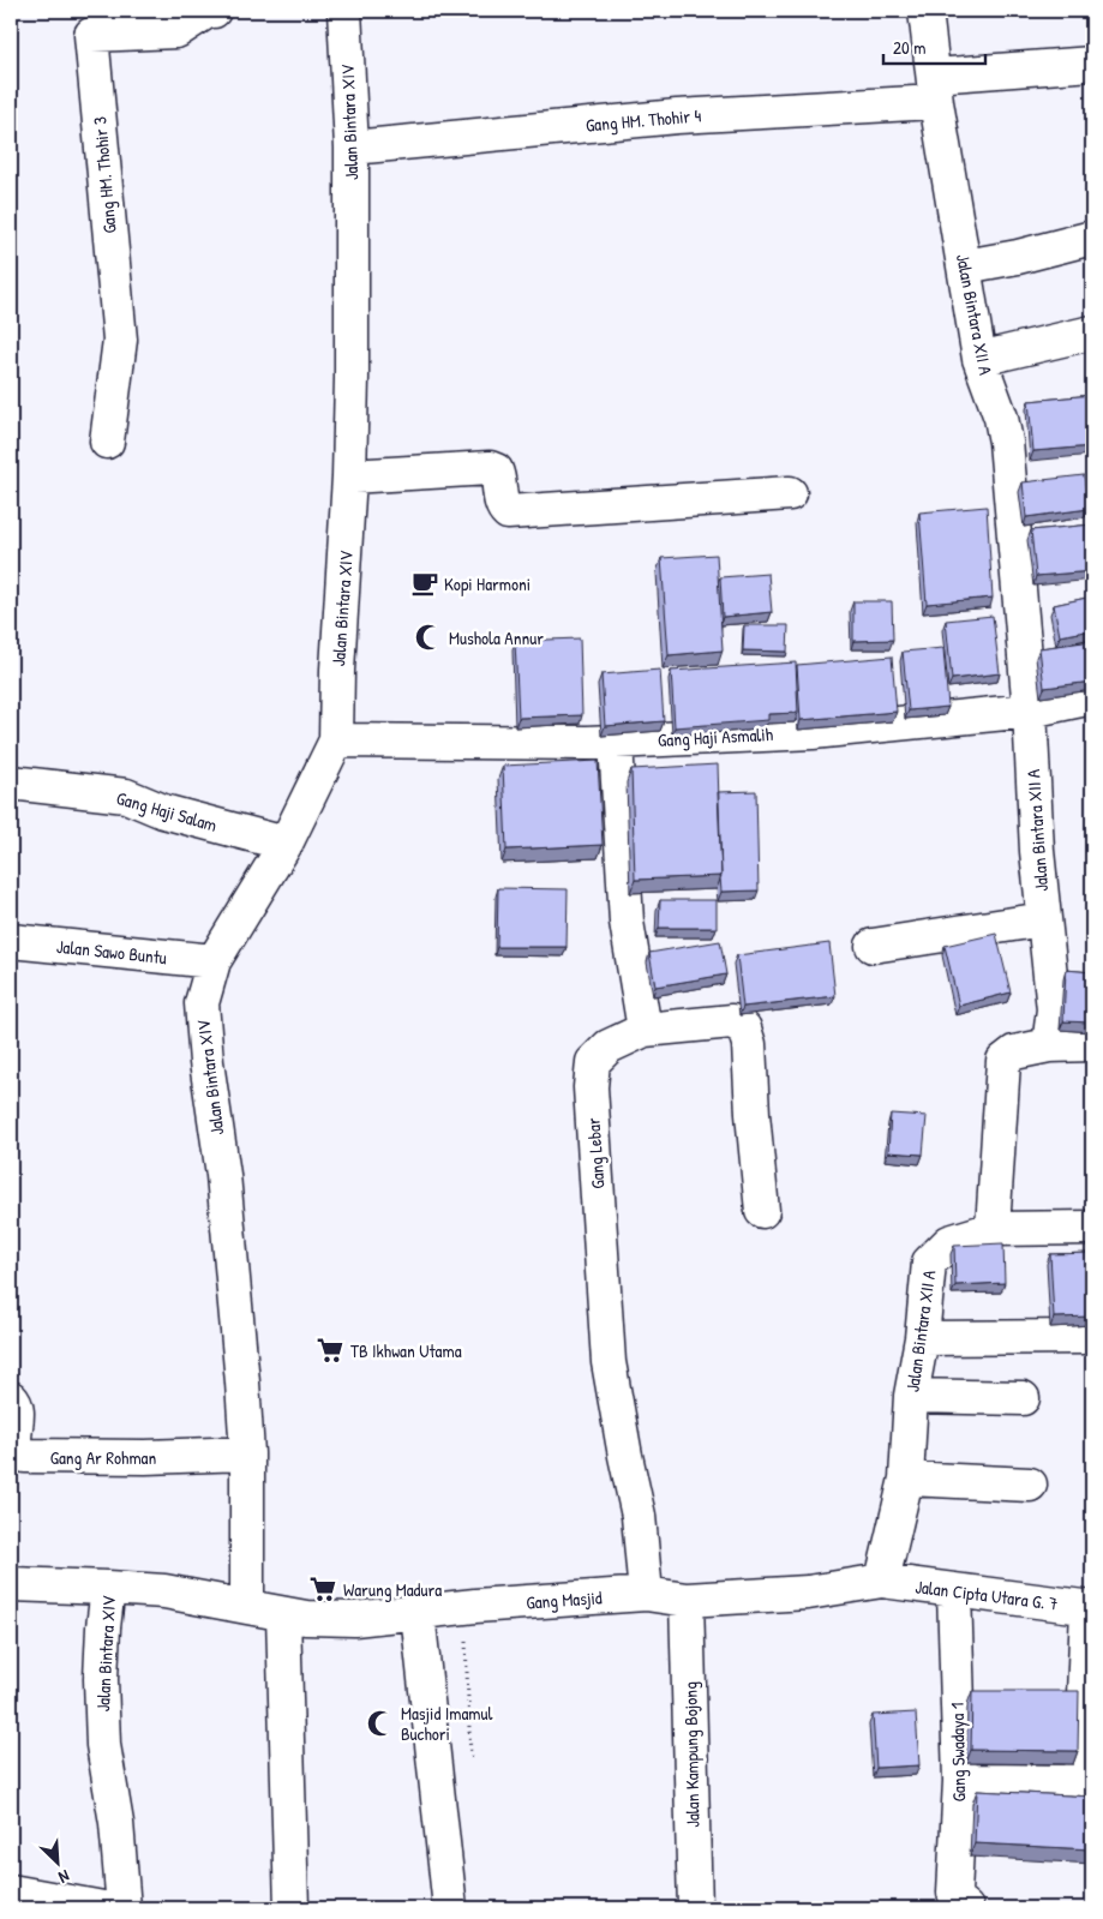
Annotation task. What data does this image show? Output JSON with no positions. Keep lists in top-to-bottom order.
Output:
{
  "streets": {
    "street": [
      "Gang HM. Thohir 4",
      "Jalan Bintara XIV",
      "Gang HM. Thohir 3",
      "Jalan Bintara XII A",
      "Gang Haji Asmalih",
      "Gang Haji Salam",
      "Jalan Sawo Buntu",
      "Gang Lebar",
      "Gang Ar Rohman",
      "Jalan Cipta Utara G. 7",
      "Gang Masjid",
      "Gang Swadaya 1",
      "Jalan Kampung Bojong"
    ]
  },
  "crossings": [
    ["Gang HM. Thohir 4", "Jalan Bintara XIV"],
    ["Gang HM. Thohir 4", "Jalan Bintara XII A"],
    ["Jalan Bintara XIV", "Gang Haji Asmalih"],
    ["Jalan Bintara XIV", "Gang Haji Salam"],
    ["Jalan Bintara XIV", "Jalan Sawo Buntu"],
    ["Jalan Bintara XIV", "Gang Ar Rohman"],
    ["Jalan Bintara XIV", "Gang Masjid"],
    ["Jalan Bintara XII A", "Gang Haji Asmalih"],
    ["Jalan Bintara XII A", "Jalan Cipta Utara G. 7"],
    ["Jalan Bintara XII A", "Gang Masjid"],
    ["Gang Lebar", "Gang Masjid"],
    ["Jalan Cipta Utara G. 7", "Gang Masjid"],
    ["Jalan Cipta Utara G. 7", "Gang Swadaya 1"],
    ["Gang Masjid", "Jalan Kampung Bojong"]
  ],
  "places": {
    "cafe": ["Kopi Harmoni"],
    "mosque": ["Mushola Annur", "Masjid Imamul Buchori"],
    "supermarket": ["TB Ikhwan Utama", "Warung Madura"]
  },
  "scale_bar": "20 m",
  "north": "bottom right"
}
